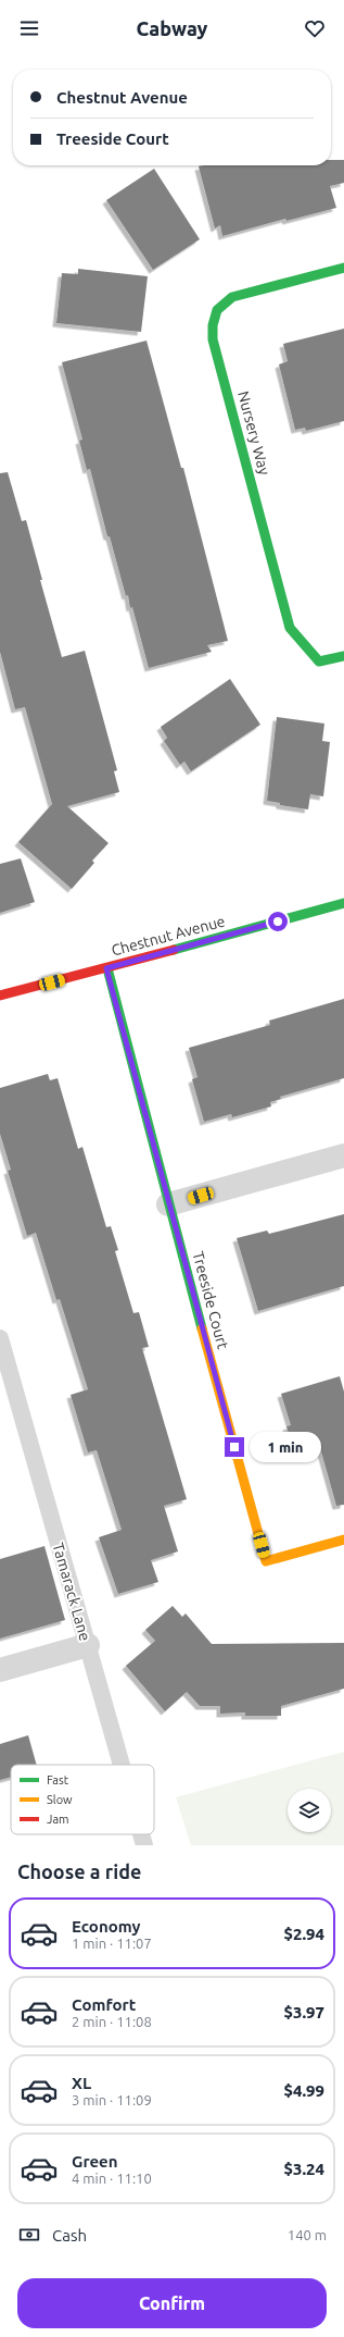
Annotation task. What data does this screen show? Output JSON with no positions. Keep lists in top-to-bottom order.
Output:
{
  "streets": {
    "street": ["Nursery Way", "Chestnut Avenue", "Treeside Court"],
    "lane": ["Tamarack Lane"]
  },
  "crossings": [
    ["Chestnut Avenue", "Treeside Court"]
  ],
  "legend": ["Fast", "Slow", "Jam"],
  "page": {
    "header": "Cabway",
    "banner": ["Chestnut Avenue", "Treeside Court"],
    "bubble": "1 min",
    "heading": "Choose a ride",
    "list": [
      {
        "name": "Economy",
        "note": "1 min · 11:07",
        "value": "$2.94"
      },
      {
        "name": "Comfort",
        "note": "2 min · 11:08",
        "value": "$3.97"
      },
      {
        "name": "XL",
        "note": "3 min · 11:09",
        "value": "$4.99"
      },
      {
        "name": "Green",
        "note": "4 min · 11:10",
        "value": "$3.24"
      }
    ],
    "pay": ["Cash", "140 m"],
    "buttons": "Confirm"
  }
}
